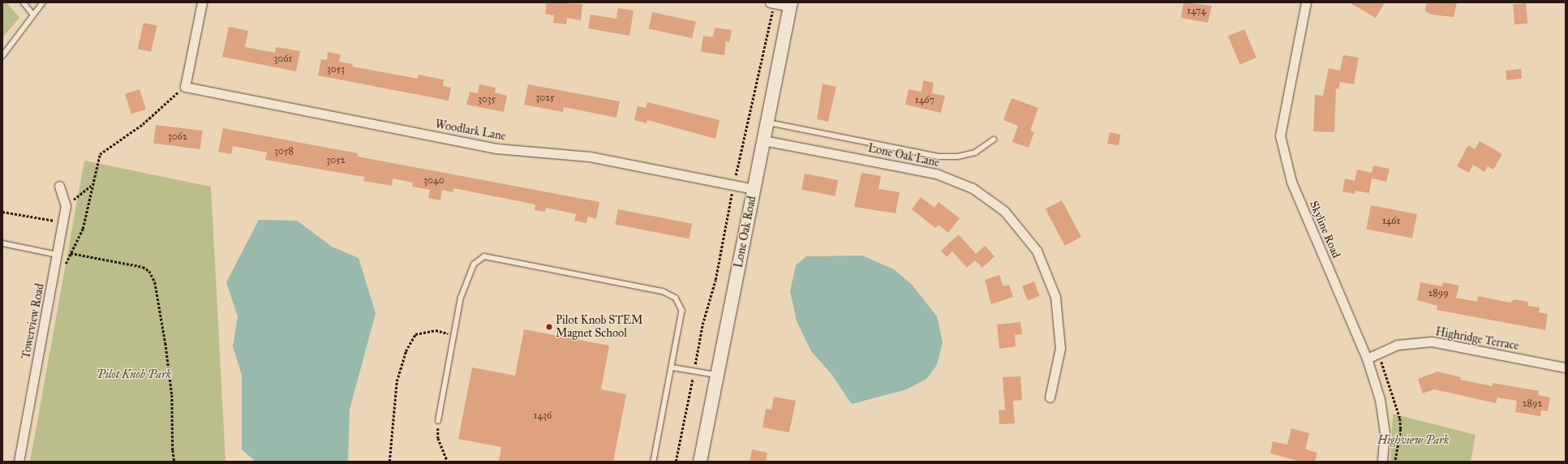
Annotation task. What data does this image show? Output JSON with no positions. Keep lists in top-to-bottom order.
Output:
{
  "streets": {
    "main road": ["Lone Oak Road"],
    "street": [
      "Woodlark Lane",
      "Lone Oak Lane",
      "Skyline Road",
      "Towerview Road",
      "Highridge Terrace"
    ]
  },
  "crossings": [
    ["Woodlark Lane", "Lone Oak Road"],
    ["Lone Oak Lane", "Lone Oak Road"],
    ["Skyline Road", "Highridge Terrace"]
  ],
  "parks": ["Pilot Knob Park", "Highview Park"],
  "places": ["Pilot Knob STEM Magnet School"],
  "house_numbers": [
    "1474",
    "3061",
    "3053",
    "3025",
    "3035",
    "1467",
    "3062",
    "3058",
    "3052",
    "3040",
    "1461",
    "2899",
    "2892",
    "1436"
  ]
}
